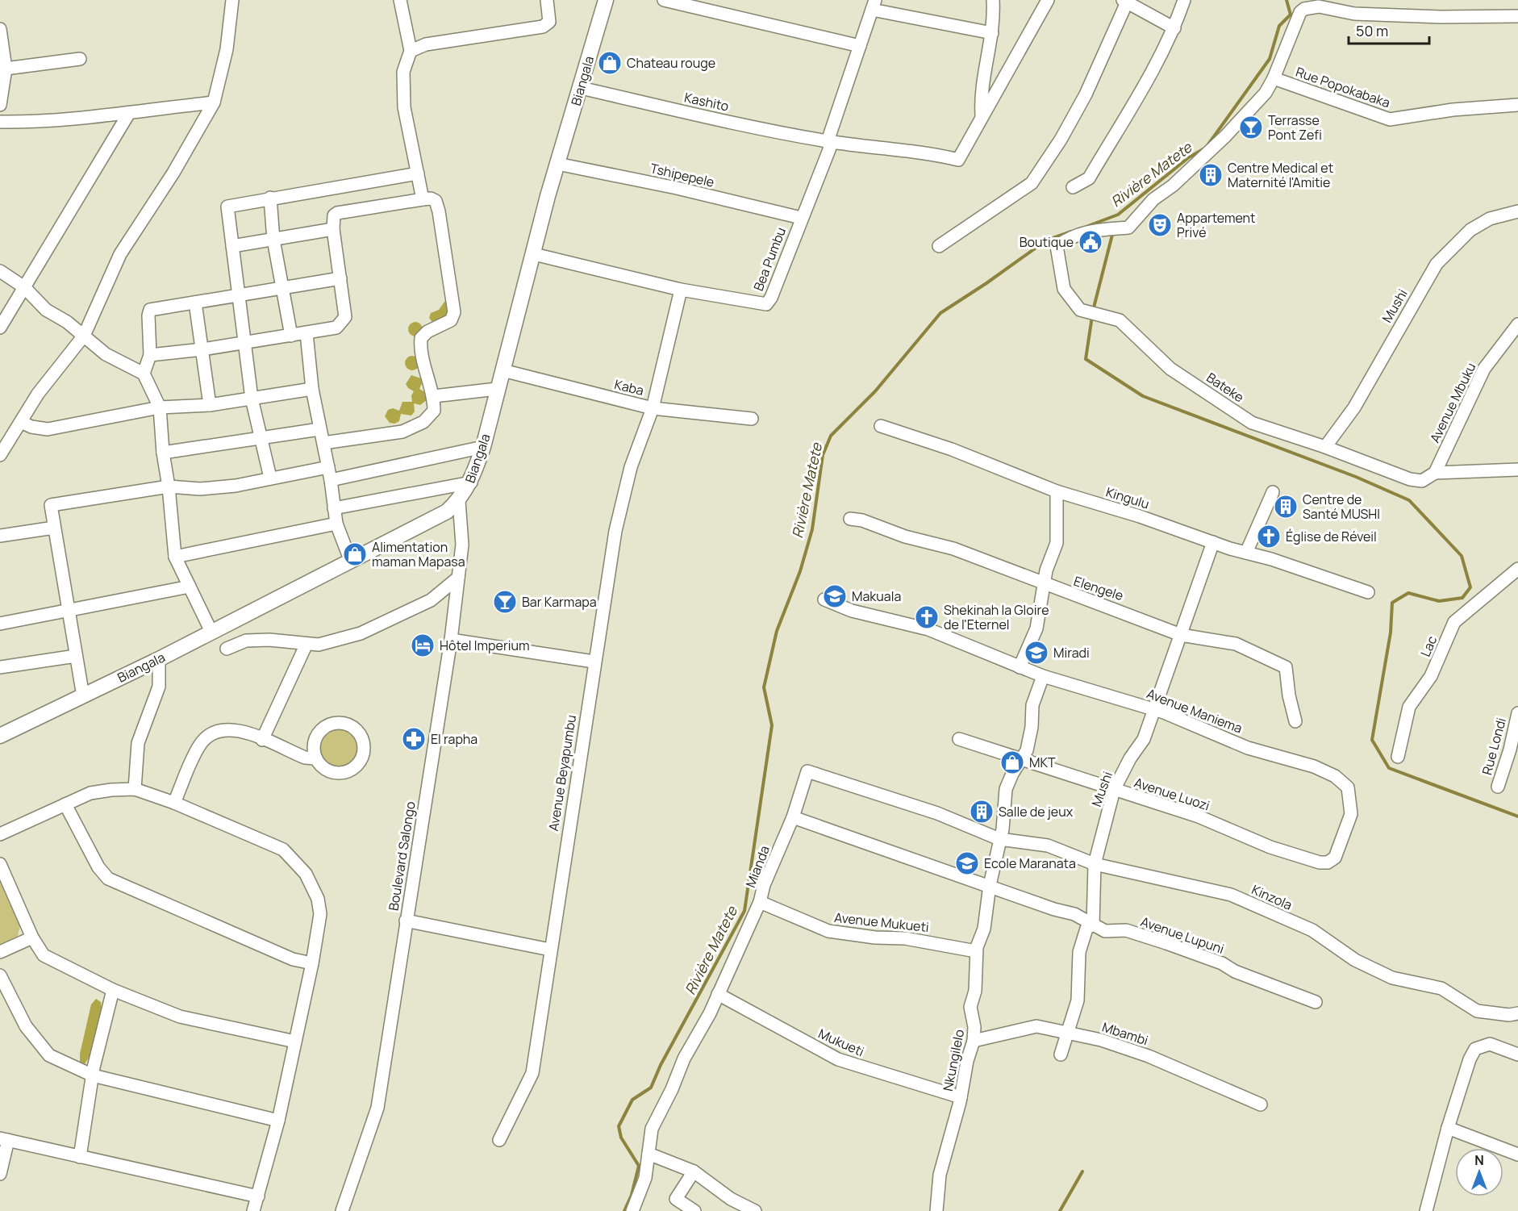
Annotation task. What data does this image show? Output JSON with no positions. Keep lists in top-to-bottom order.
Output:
{
  "streets": {
    "street": [
      "Biangala",
      "Rue Popokabaka",
      "Kashito",
      "Tshipepele",
      "Bea Pumbu",
      "Mushi",
      "Kaba",
      "Bateke",
      "Avenue Mbuku",
      "Kingulu",
      "Elengele",
      "Lac",
      "Avenue Maniema",
      "Rue Londi",
      "Avenue Beyapumbu",
      "Avenue Luozi",
      "Boulevard Salongo",
      "Mianda",
      "Kinzola",
      "Avenue Mukueti",
      "Avenue Lupuni",
      "Mbambi",
      "Mukueti",
      "Nkungilelo"
    ]
  },
  "crossings": [
    ["Biangala", "Kashito"],
    ["Biangala", "Tshipepele"],
    ["Biangala", "Bea Pumbu"],
    ["Biangala", "Kaba"],
    ["Biangala", "Boulevard Salongo"],
    ["Rue Popokabaka", "Bateke"],
    ["Kashito", "Bea Pumbu"],
    ["Tshipepele", "Bea Pumbu"],
    ["Bea Pumbu", "Avenue Beyapumbu"],
    ["Mushi", "Bateke"],
    ["Mushi", "Kingulu"],
    ["Mushi", "Elengele"],
    ["Mushi", "Avenue Maniema"],
    ["Mushi", "Avenue Luozi"],
    ["Mushi", "Kinzola"],
    ["Mushi", "Avenue Lupuni"],
    ["Mushi", "Mbambi"],
    ["Kaba", "Avenue Beyapumbu"],
    ["Bateke", "Avenue Mbuku"],
    ["Avenue Maniema", "Avenue Luozi"],
    ["Avenue Maniema", "Nkungilelo"],
    ["Avenue Luozi", "Nkungilelo"],
    ["Mianda", "Kinzola"],
    ["Mianda", "Avenue Mukueti"],
    ["Mianda", "Avenue Lupuni"],
    ["Mianda", "Mukueti"],
    ["Mianda", "Nkungilelo"],
    ["Kinzola", "Nkungilelo"],
    ["Avenue Mukueti", "Nkungilelo"],
    ["Avenue Lupuni", "Nkungilelo"],
    ["Mbambi", "Nkungilelo"],
    ["Mukueti", "Nkungilelo"]
  ],
  "water": ["Rivière Matete"],
  "places": {
    "shop": ["Chateau rouge", "Alimentation maman Mapasa", "MKT"],
    "bar": ["Terrasse Pont Zefi", "Bar Karmapa"],
    "building": ["Centre Medical et Maternité l'Amitie", "Centre de Santé MUSHI", "Salle de jeux"],
    "theatre": ["Appartement Privé"],
    "public building": ["Boutique"],
    "church": ["Église de Réveil", "Shekinah la Gloire de l'Eternel"],
    "school or university": ["Makuala", "Miradi", "Ecole Maranata"],
    "hotel": ["Hôtel Imperium"],
    "pharmacy": ["El rapha"]
  },
  "scale_bar": "50 m",
  "north": "top"
}
